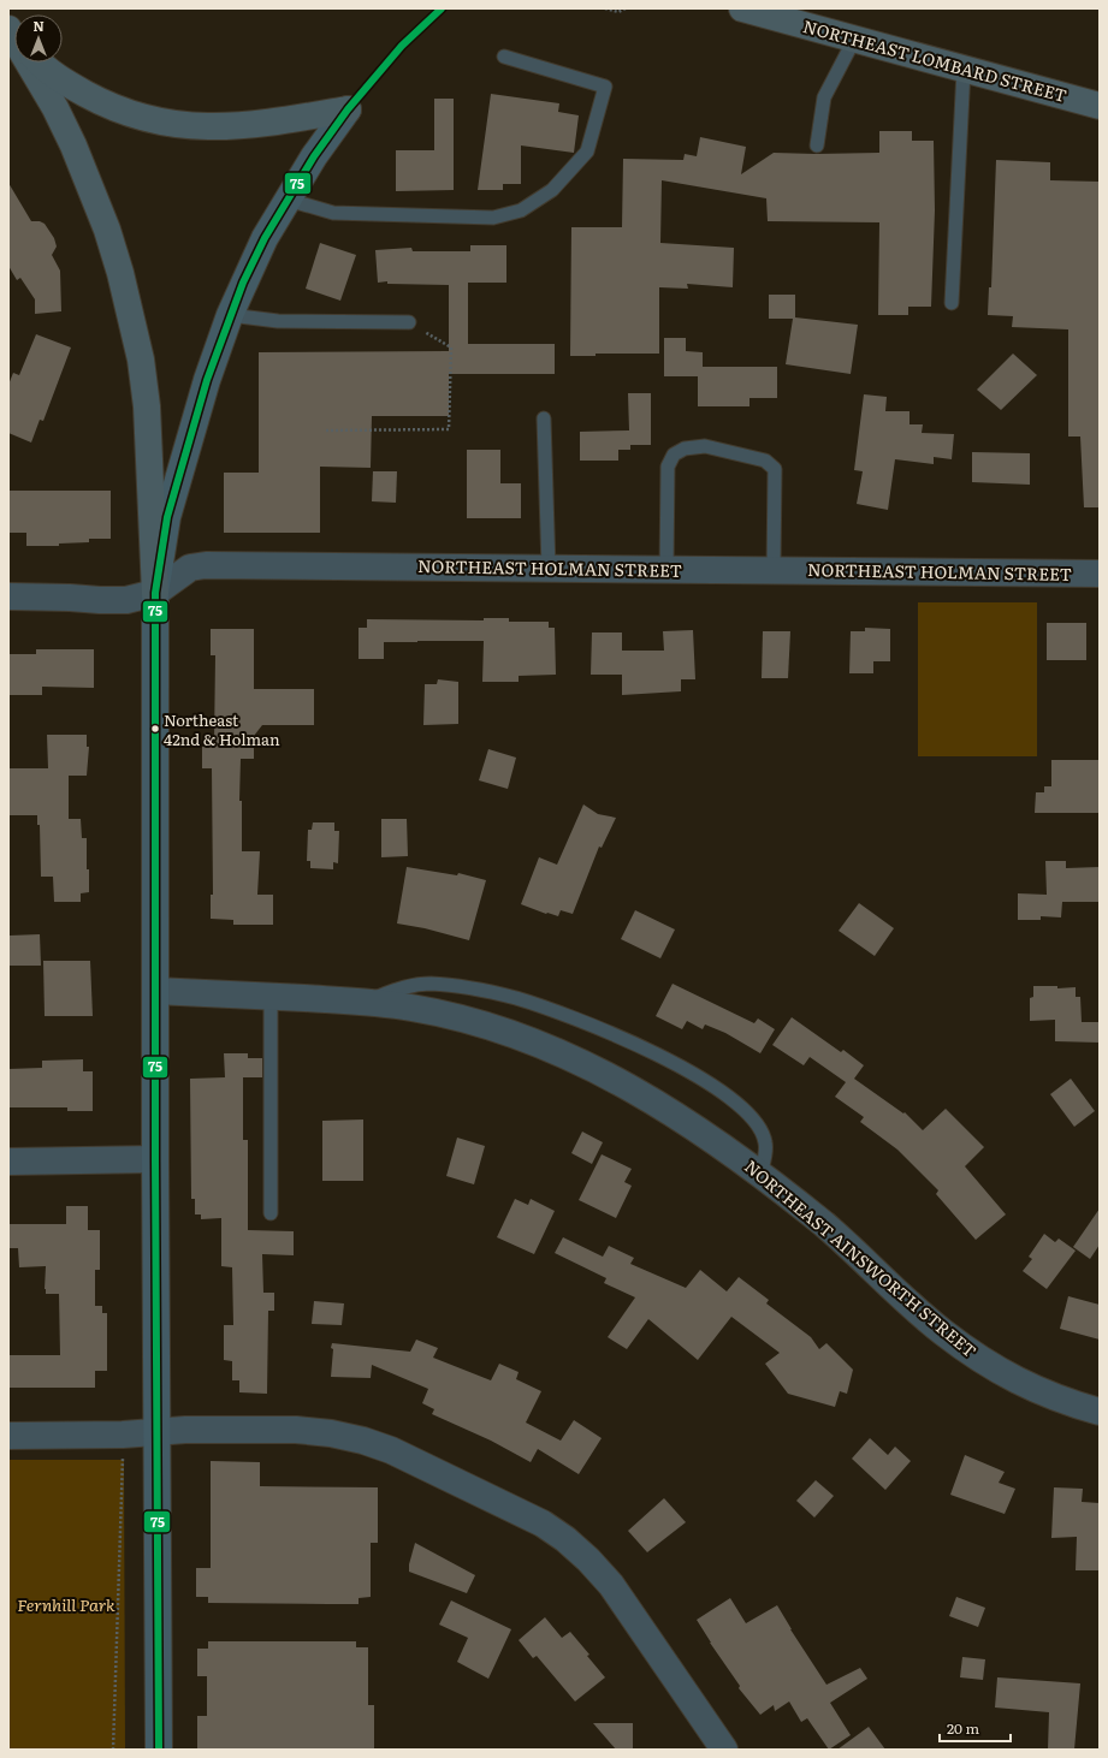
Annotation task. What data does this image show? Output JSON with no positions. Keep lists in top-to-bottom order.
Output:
{
  "streets": {
    "main road": ["NORTHEAST LOMBARD STREET"],
    "street": ["NORTHEAST HOLMAN STREET", "NORTHEAST AINSWORTH STREET"]
  },
  "parks": ["Fernhill Park"],
  "places": ["Northeast 42nd & Holman"],
  "lines": ["transit line 75"],
  "scale_bar": "20 m",
  "north": "top"
}
